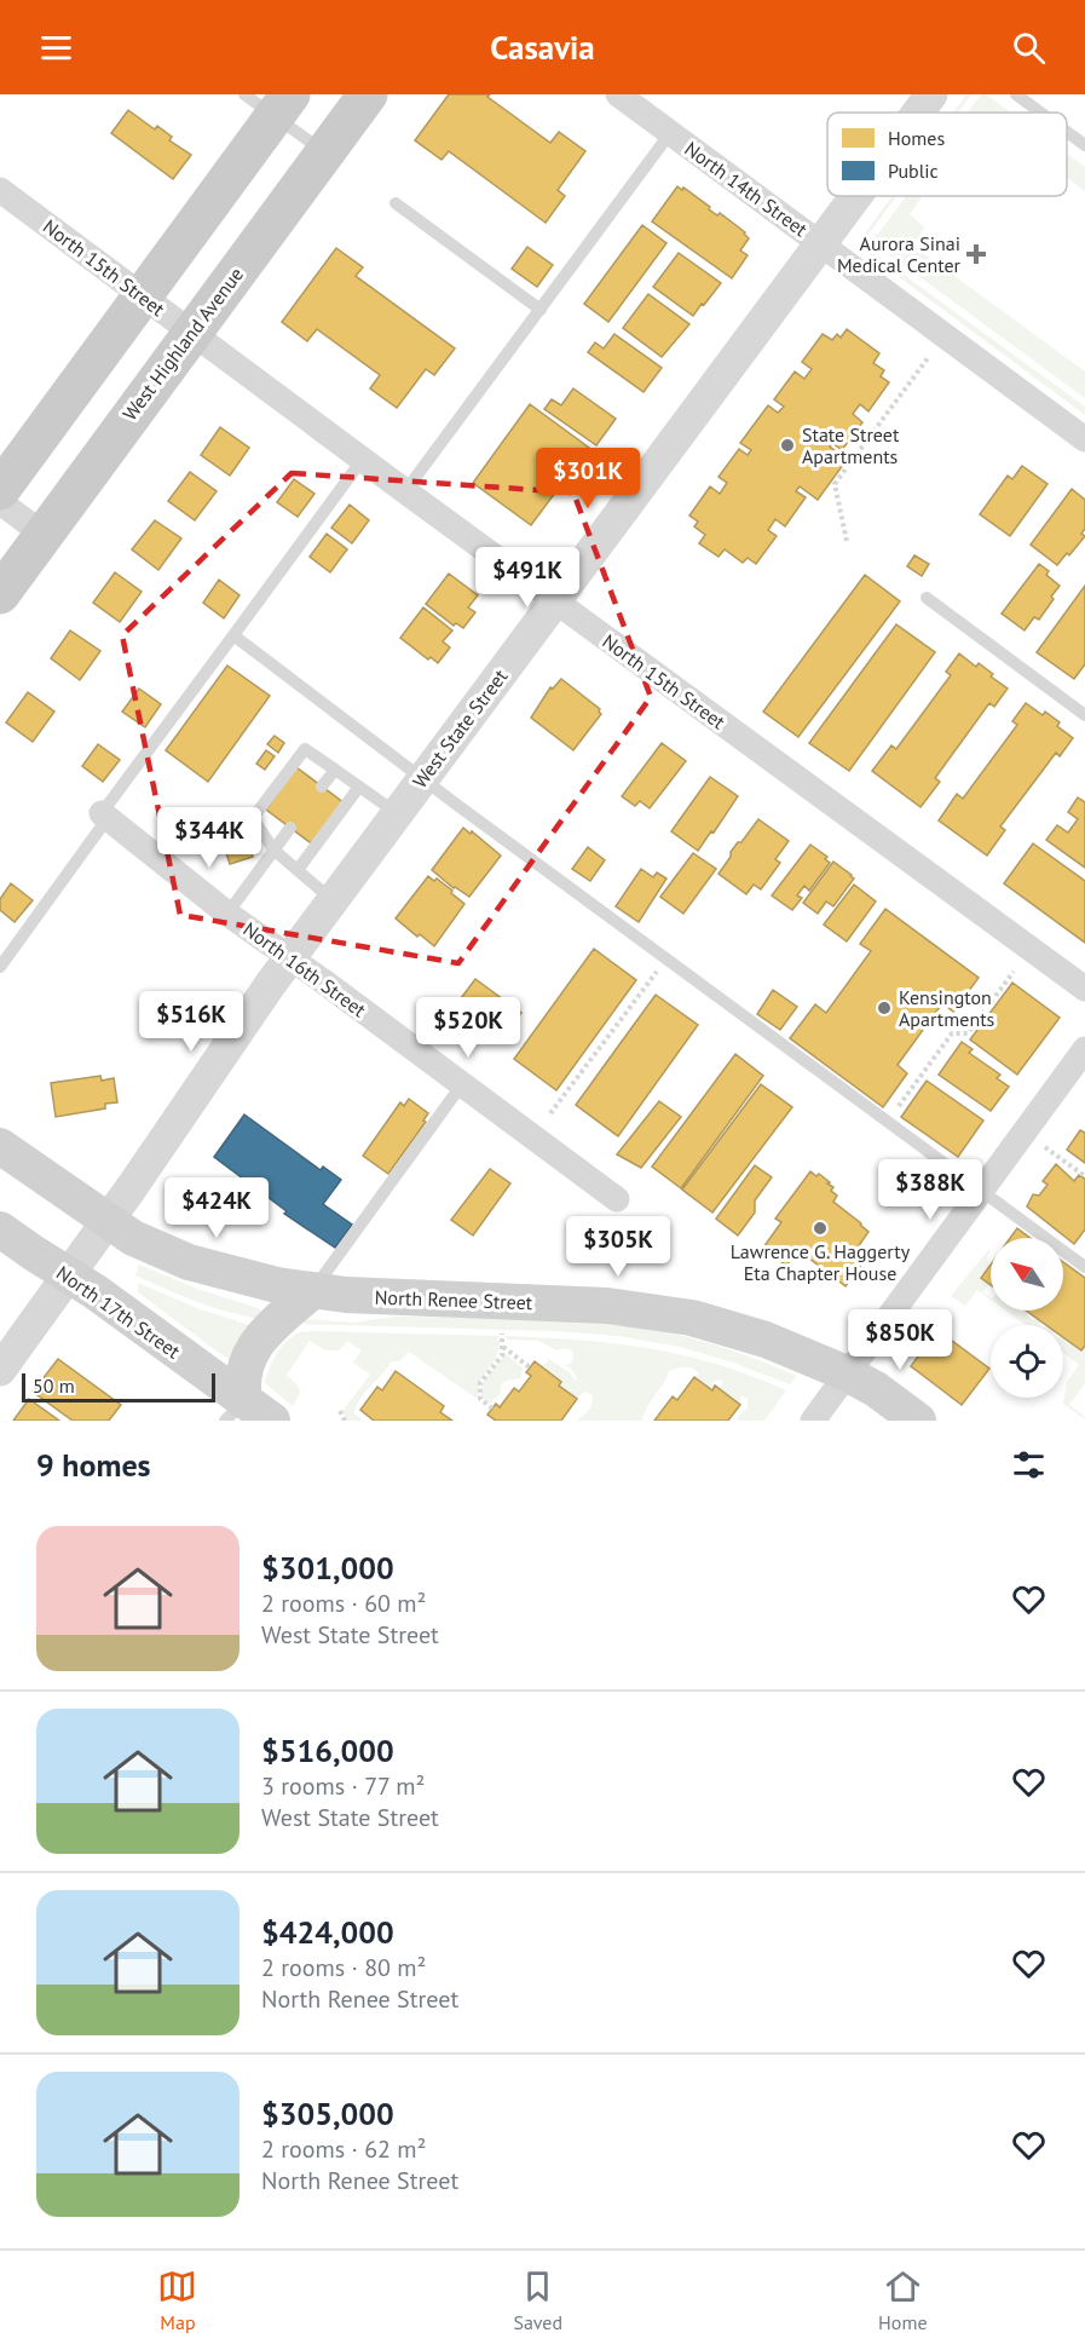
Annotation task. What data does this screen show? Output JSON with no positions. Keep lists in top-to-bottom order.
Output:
{
  "streets": {
    "main road": ["West Highland Avenue", "North Renee Street", "North 17th Street"],
    "street": [
      "North 14th Street",
      "North 15th Street",
      "West State Street",
      "North 16th Street"
    ]
  },
  "crossings": [
    ["North 14th Street", "West State Street"],
    ["North 15th Street", "West Highland Avenue"],
    ["North 15th Street", "West State Street"],
    ["West State Street", "North 16th Street"],
    ["West State Street", "North Renee Street"],
    ["West State Street", "North 17th Street"]
  ],
  "places": {
    "health": ["Aurora Sinai Medical Center"],
    "other": ["State Street Apartments", "Kensington Apartments", "Lawrence G. Haggerty Eta Chapter House"]
  },
  "legend": ["Homes", "Public"],
  "scale_bar": "50 m",
  "north": "top left",
  "page": {
    "header": "Casavia",
    "price": [
      "$301K",
      "$491K",
      "$344K",
      "$516K",
      "$520K",
      "$388K",
      "$424K",
      "$305K",
      "$850K"
    ],
    "scale": "50 m",
    "heading": "9 homes",
    "list": [
      {
        "name": "$301,000",
        "note": "2 rooms · 60 m² · West State Street"
      },
      {
        "name": "$516,000",
        "note": "3 rooms · 77 m² · West State Street"
      },
      {
        "name": "$424,000",
        "note": "2 rooms · 80 m² · North Renee Street"
      },
      {
        "name": "$305,000",
        "note": "2 rooms · 62 m² · North Renee Street"
      }
    ],
    "tabs": ["Map", "Saved", "Home"]
  }
}
